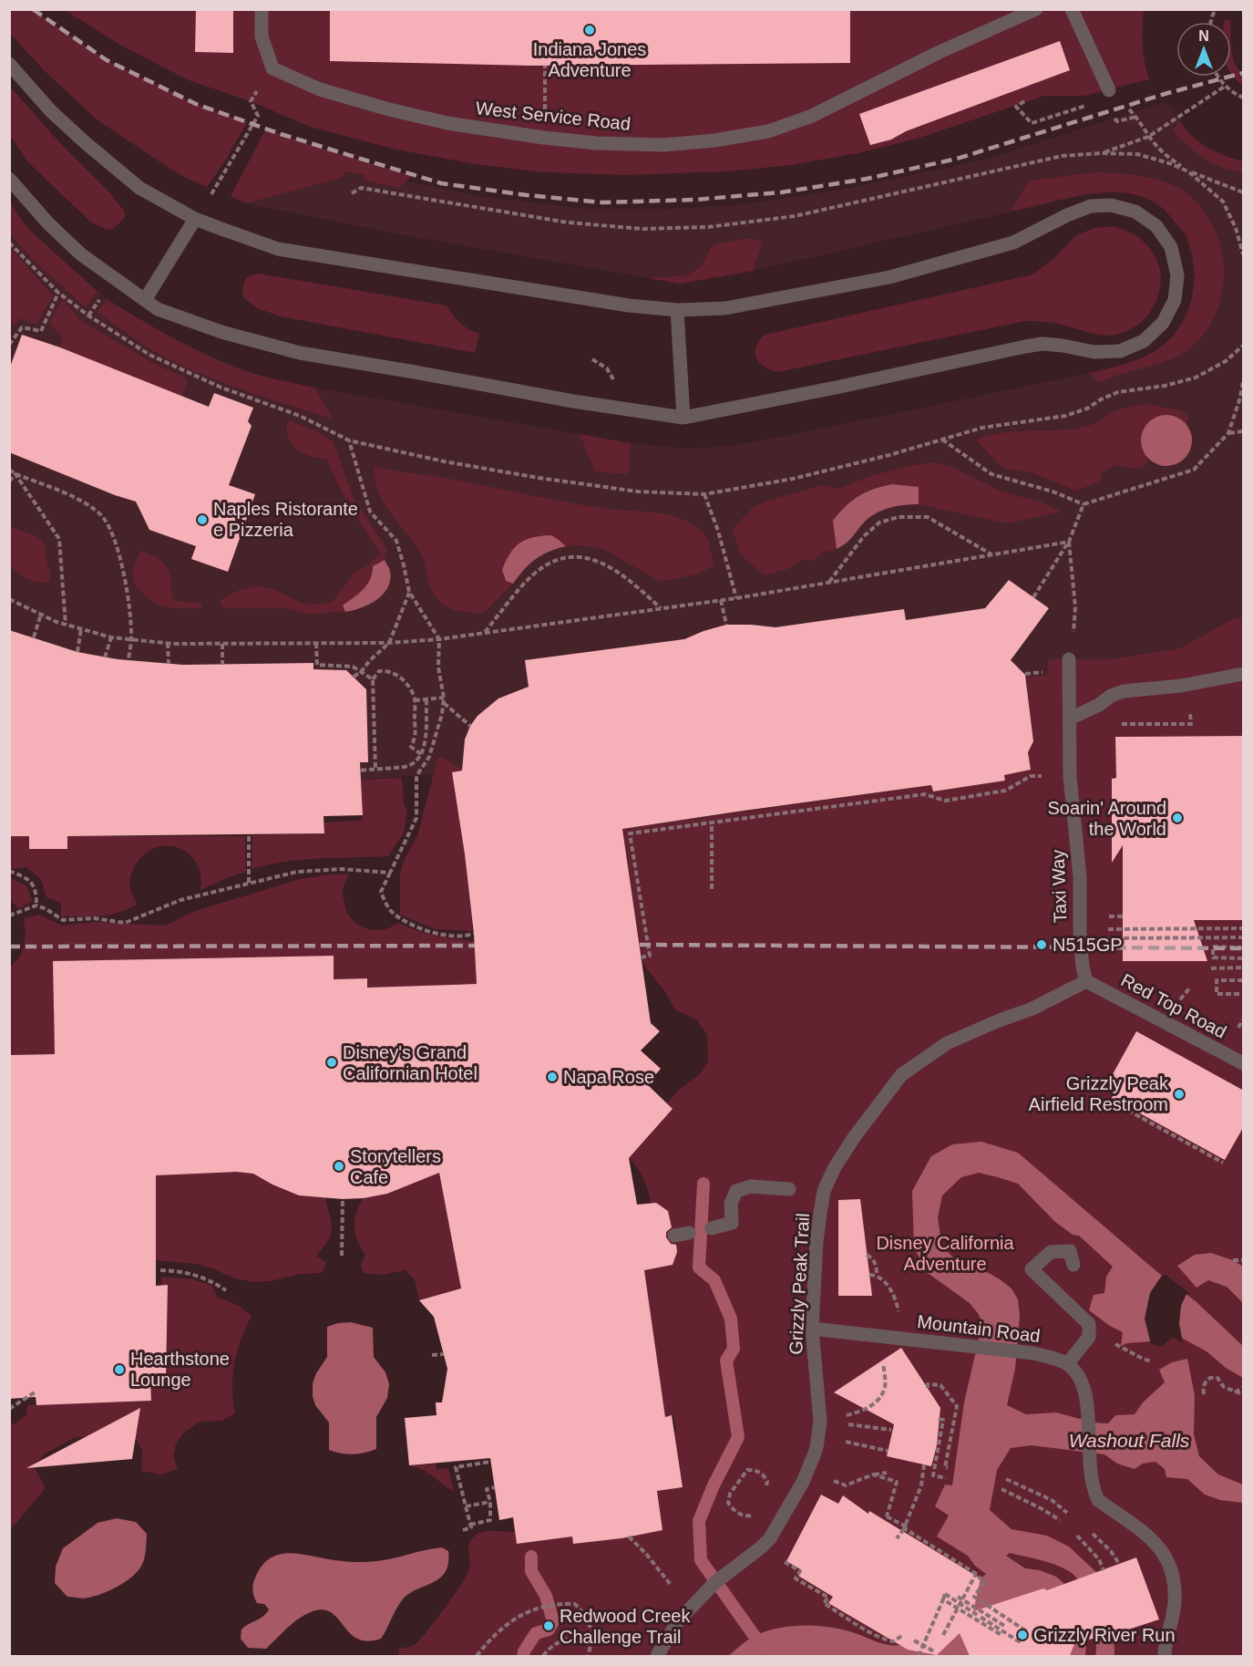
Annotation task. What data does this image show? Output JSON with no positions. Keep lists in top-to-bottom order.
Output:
{
  "streets": {
    "street": [
      "West Service Road",
      "Taxi Way",
      "Red Top Road",
      "Grizzly Peak Trail",
      "Mountain Road"
    ]
  },
  "crossings": [
    ["Taxi Way", "Red Top Road"],
    ["Taxi Way", "Grizzly Peak Trail"],
    ["Red Top Road", "Grizzly Peak Trail"],
    ["Grizzly Peak Trail", "Mountain Road"]
  ],
  "water": ["Washout Falls"],
  "parks": ["Disney California Adventure"],
  "places": [
    "Indiana Jones Adventure",
    "Naples Ristorante e Pizzeria",
    "Soarin' Around the World",
    "N515GP",
    "Disney's Grand Californian Hotel",
    "Napa Rose",
    "Grizzly Peak Airfield Restroom",
    "Storytellers Cafe",
    "Hearthstone Lounge",
    "Redwood Creek Challenge Trail",
    "Grizzly River Run"
  ],
  "north": "top"
}
